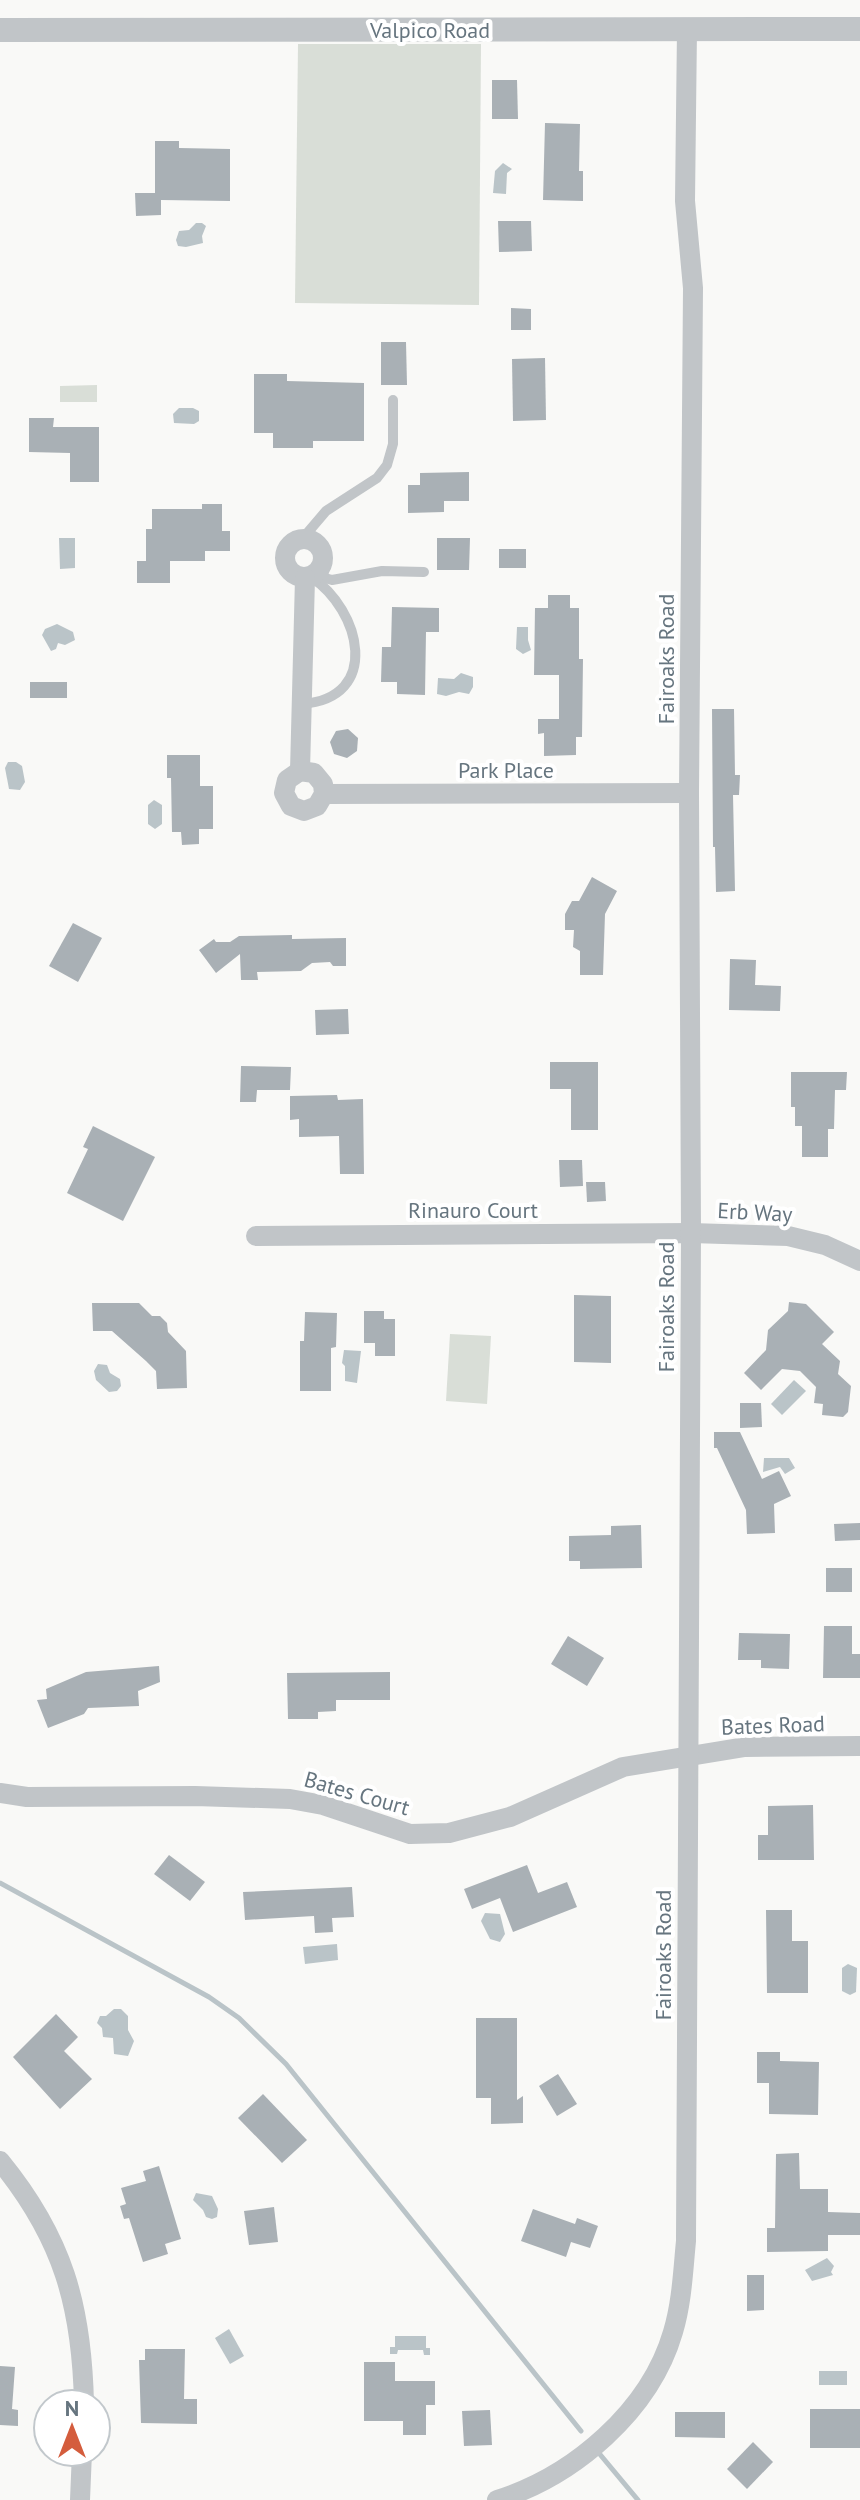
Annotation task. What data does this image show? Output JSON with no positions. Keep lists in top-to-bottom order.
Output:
{
  "streets": {
    "street": [
      "Valpico Road",
      "Fairoaks Road",
      "Park Place",
      "Rinauro Court",
      "Erb Way",
      "Bates Road",
      "Bates Court"
    ]
  },
  "crossings": [
    ["Valpico Road", "Fairoaks Road"],
    ["Fairoaks Road", "Park Place"],
    ["Fairoaks Road", "Rinauro Court"],
    ["Fairoaks Road", "Erb Way"],
    ["Fairoaks Road", "Bates Road"],
    ["Fairoaks Road", "Bates Court"],
    ["Rinauro Court", "Erb Way"],
    ["Bates Road", "Bates Court"]
  ],
  "north": "top"
}
